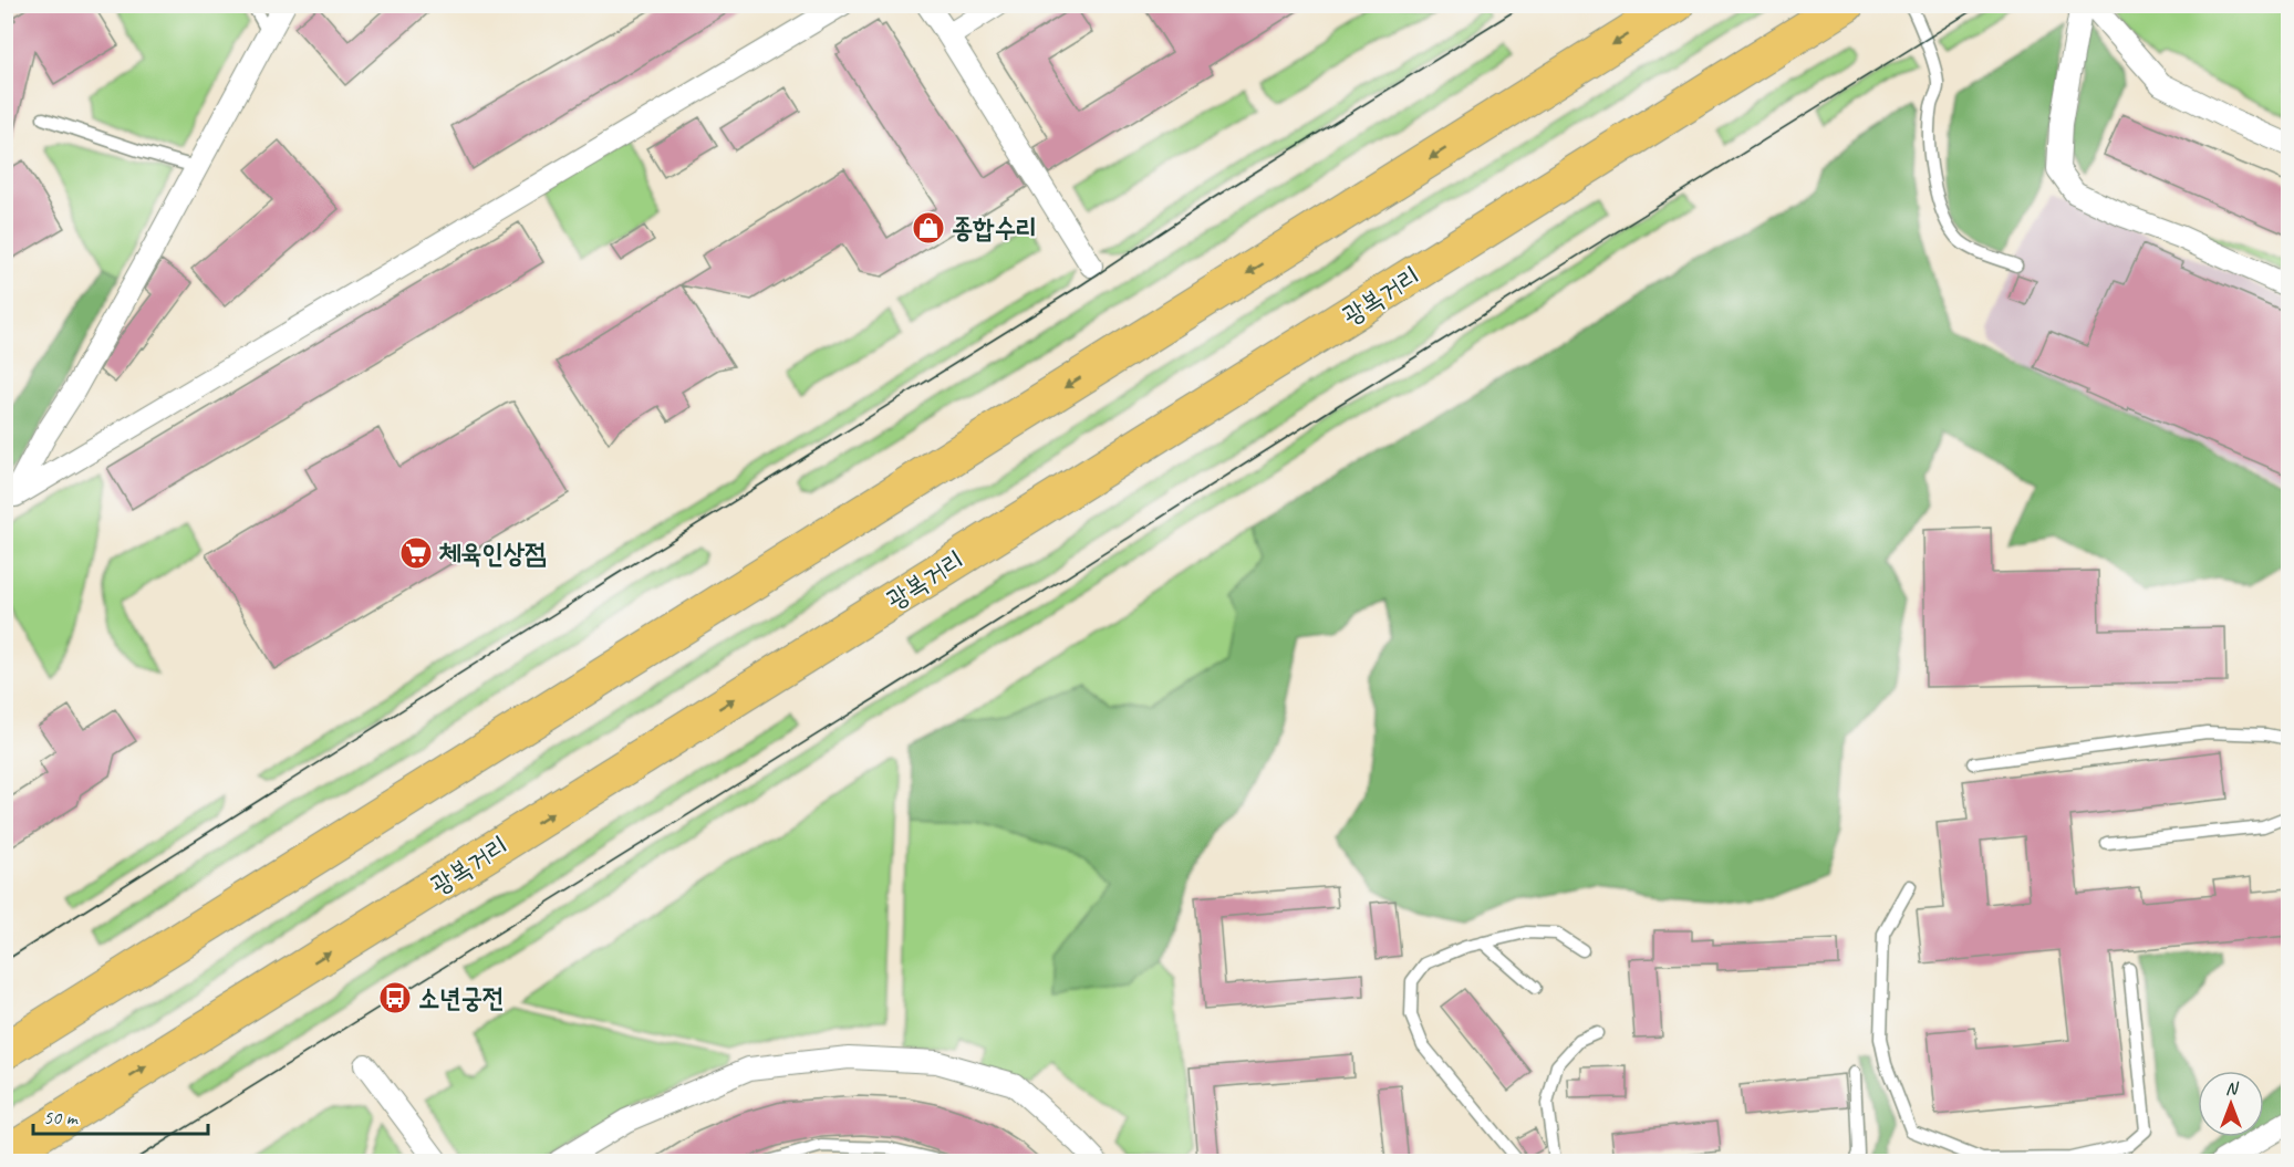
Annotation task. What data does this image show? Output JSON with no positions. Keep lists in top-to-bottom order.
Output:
{
  "streets": {
    "highway": ["광복거리"]
  },
  "places": {
    "shop": ["종합수리"],
    "supermarket": ["체육인상점"],
    "bus stop": ["소년궁전"]
  },
  "scale_bar": "50 m",
  "north": "top"
}
